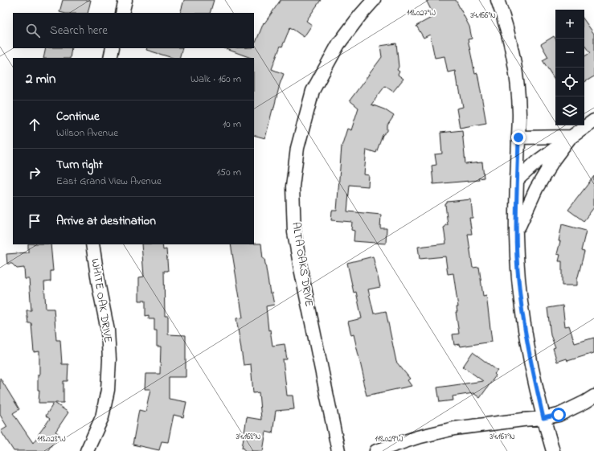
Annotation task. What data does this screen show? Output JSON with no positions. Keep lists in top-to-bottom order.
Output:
{
  "streets": {
    "street": ["ALTA OAKS DRIVE", "WHITE OAK DRIVE"]
  },
  "page": {
    "map_buttons": ["+", "−"],
    "search": "Search here",
    "heading": ["2 min", "Walk · 160 m"],
    "list": [
      ["Continue", "Wilson Avenue", "10 m"],
      ["Turn right", "East Grand View Avenue", "150 m"],
      "Arrive at destination"
    ]
  },
  "coordinates": [
    "118.027°W",
    "34.166°N",
    "34.168°N",
    "34.167°N",
    "118.028°W",
    "118.029°W"
  ]
}
